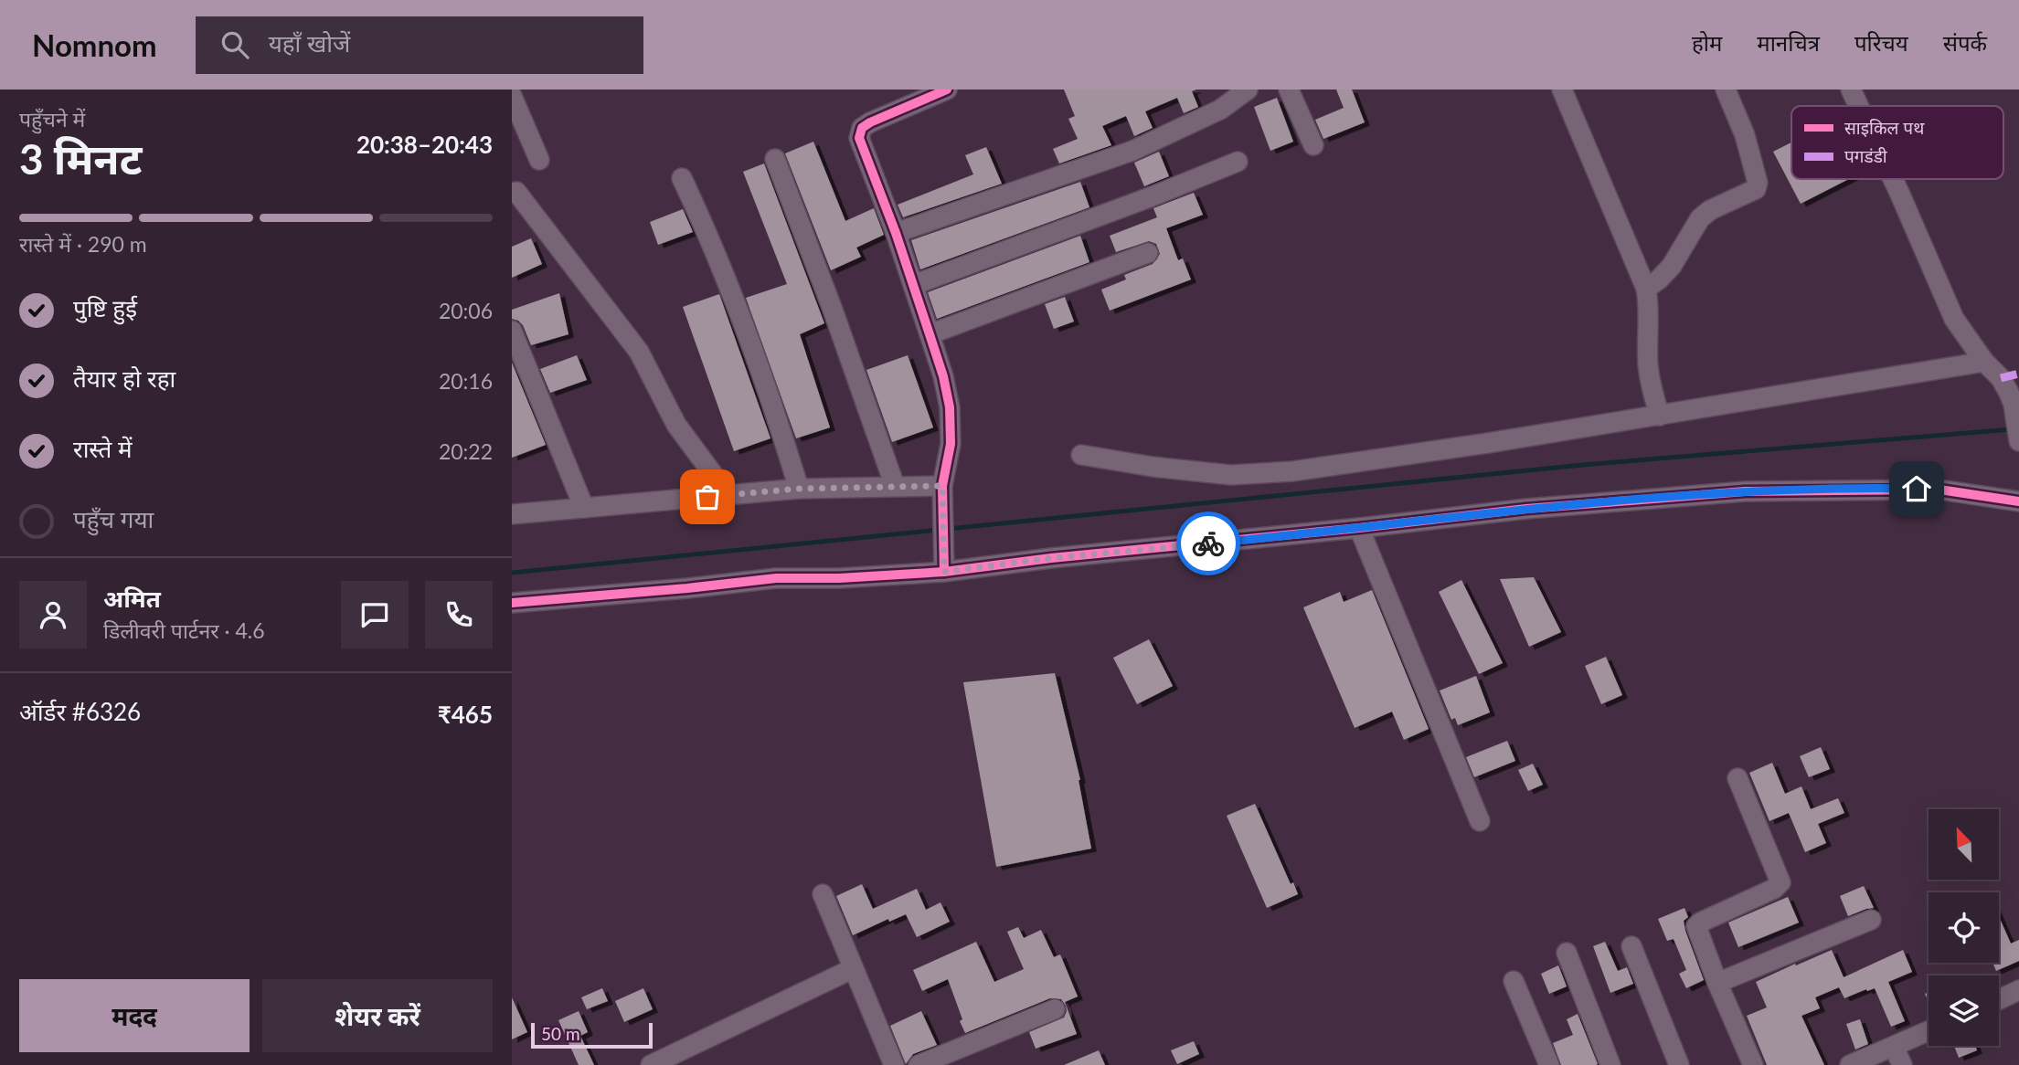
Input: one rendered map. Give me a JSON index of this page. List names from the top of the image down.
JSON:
{
  "legend": ["साइकिल पथ", "पगडंडी"],
  "scale_bar": "50 m",
  "north": "top left",
  "page": {
    "header": "Nomnom",
    "search": "यहाँ खोजें",
    "nav": [
      "होम",
      "मानचित्र",
      "परिचय",
      "संपर्क"
    ],
    "heading": ["3 मिनट", "पहुँचने में", "20:38–20:43"],
    "panel": [
      "अमित",
      "डिलीवरी पार्टनर · 4.6",
      "ऑर्डर #6326",
      "₹465"
    ],
    "bar": "रास्ते में · 290 m",
    "list": [
      ["पुष्टि हुई", "20:06"],
      ["तैयार हो रहा", "20:16"],
      ["रास्ते में", "20:22"],
      "पहुँच गया"
    ],
    "buttons": ["मदद", "शेयर करें"],
    "scale": "50 m"
  }
}
